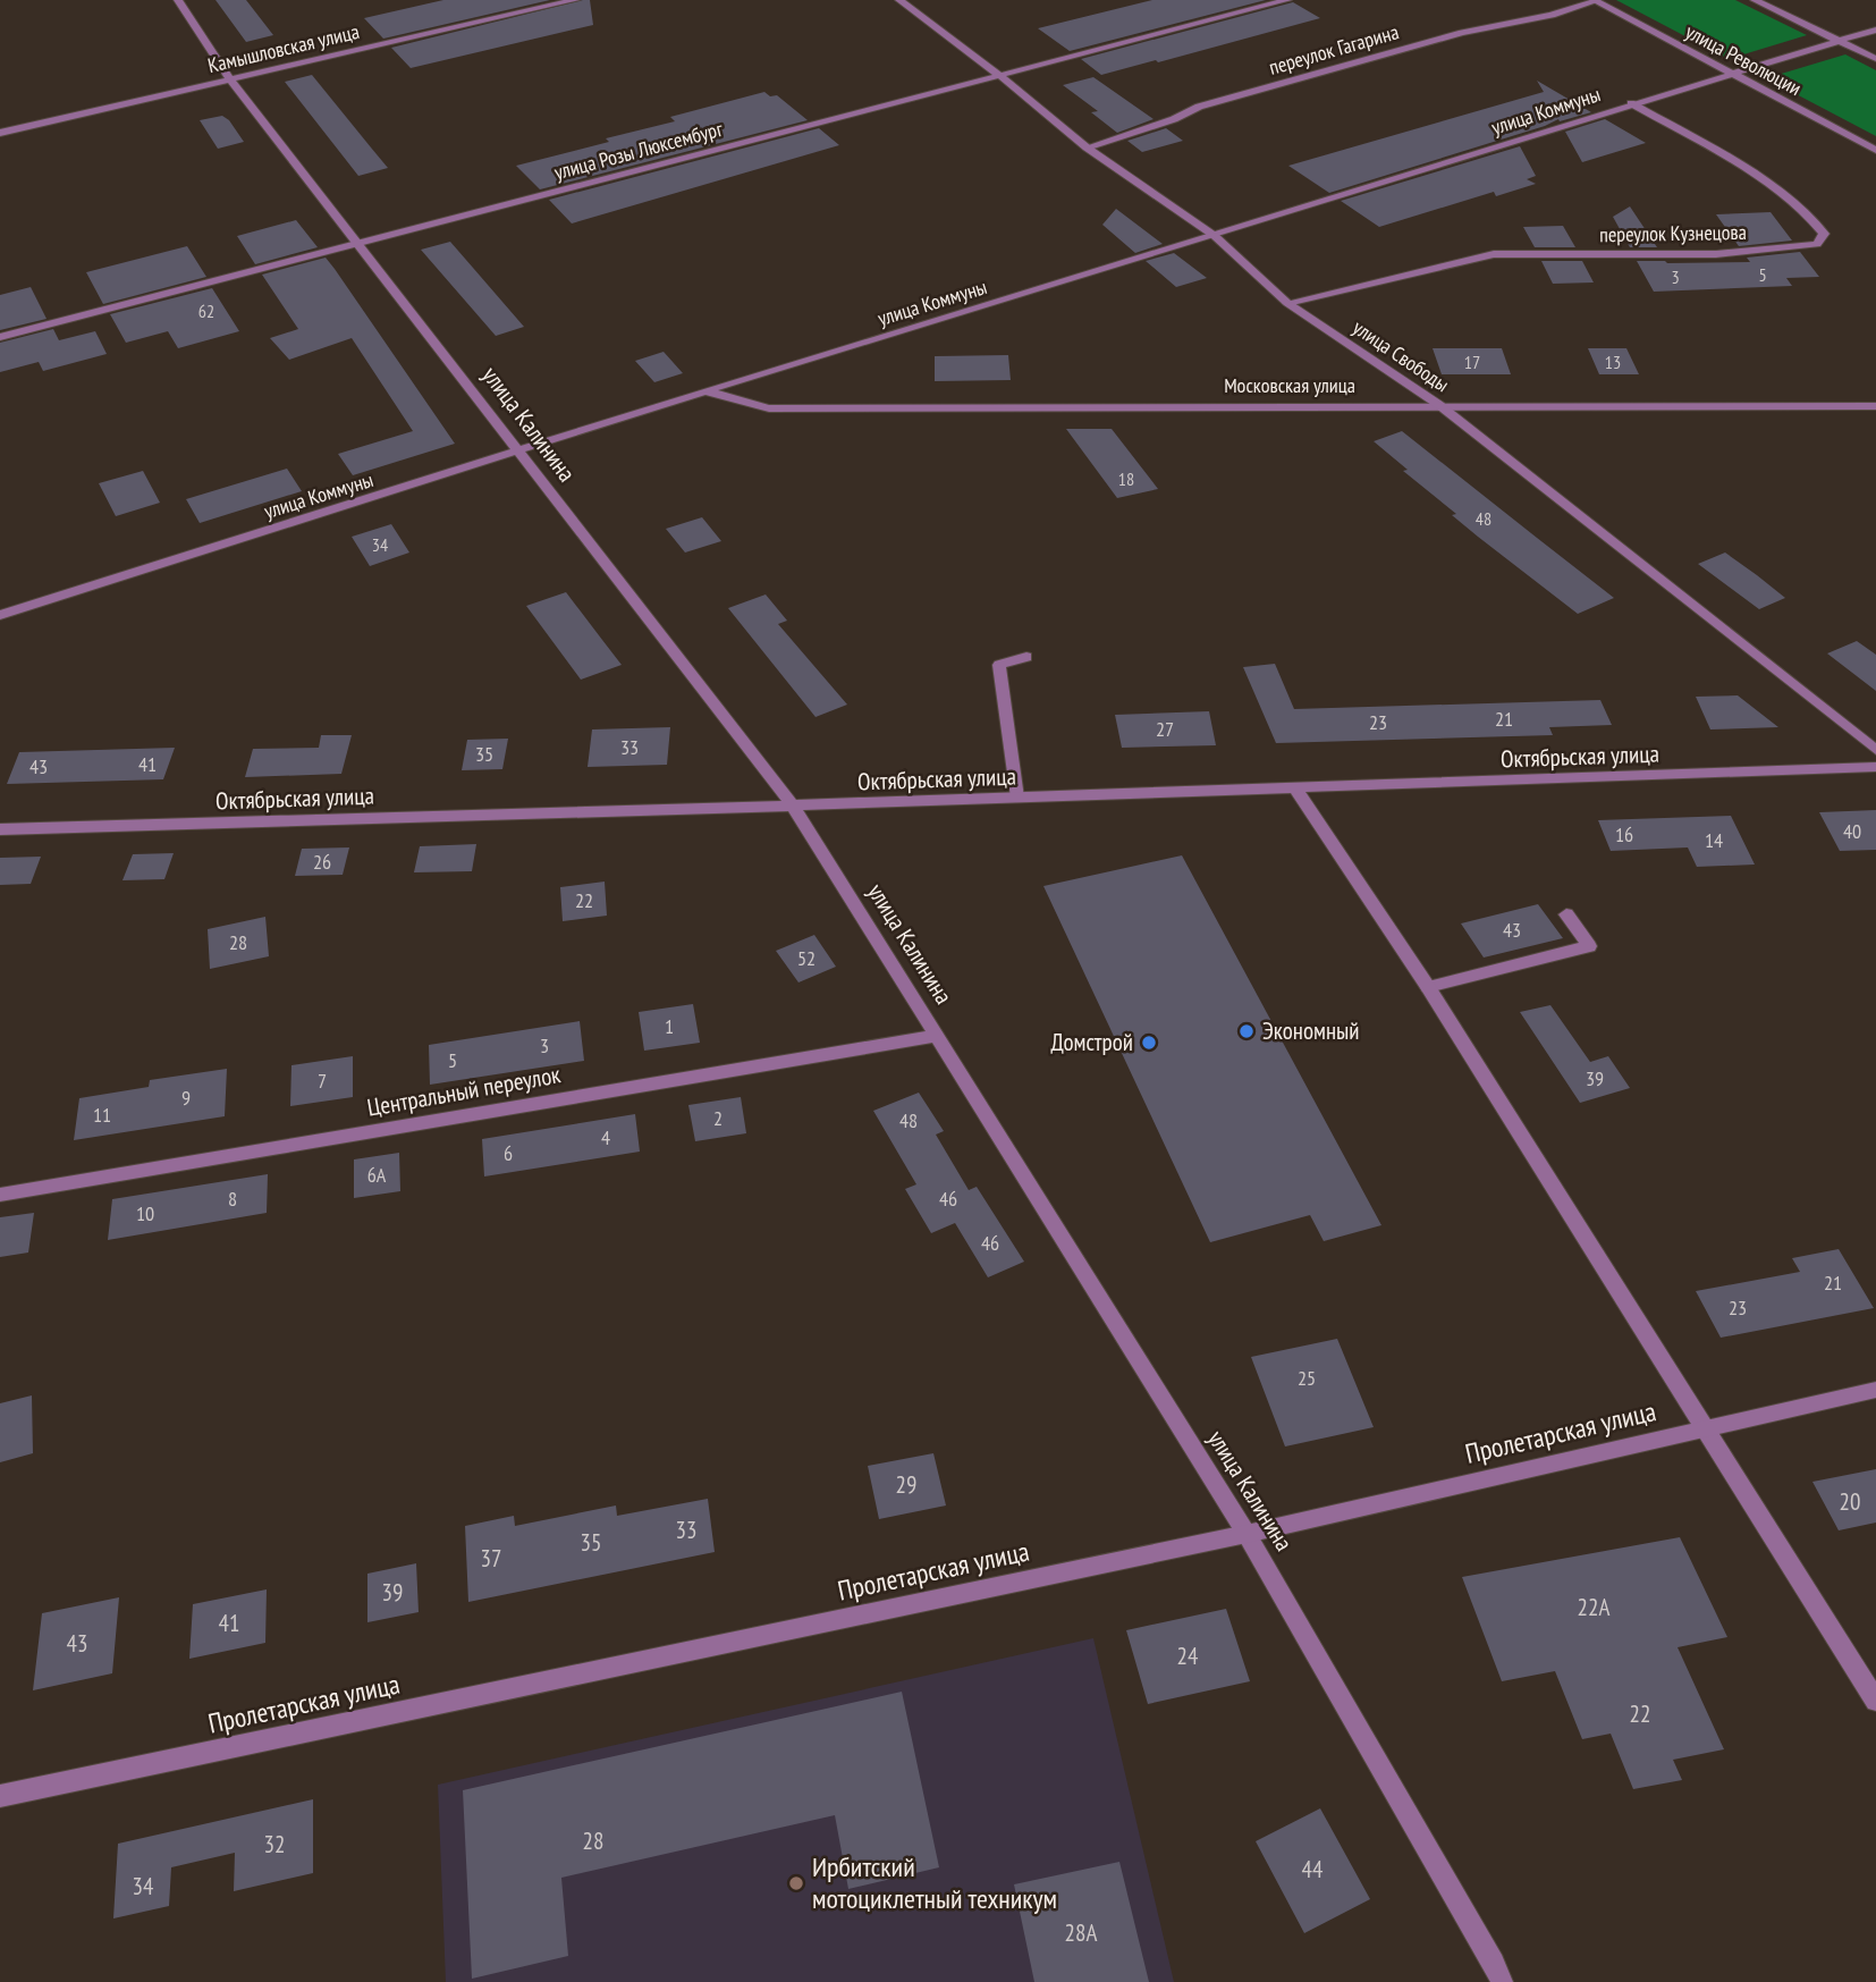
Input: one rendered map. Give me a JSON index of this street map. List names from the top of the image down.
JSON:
{
  "streets": {
    "street": [
      "Камышловская улица",
      "переулок Гагарина",
      "улица Революции",
      "улица Коммуны",
      "улица Розы Люксембург",
      "переулок Кузнецова",
      "улица Свободы",
      "Московская улица",
      "улица Калинина",
      "Октябрьская улица",
      "Центральный переулок",
      "Пролетарская улица"
    ]
  },
  "crossings": [
    ["Камышловская улица", "улица Калинина"],
    ["переулок Гагарина", "улица Революции"],
    ["переулок Гагарина", "улица Свободы"],
    ["улица Революции", "улица Коммуны"],
    ["улица Коммуны", "переулок Кузнецова"],
    ["улица Коммуны", "улица Свободы"],
    ["улица Коммуны", "Московская улица"],
    ["улица Коммуны", "улица Калинина"],
    ["улица Розы Люксембург", "улица Свободы"],
    ["улица Розы Люксембург", "улица Калинина"],
    ["переулок Кузнецова", "улица Свободы"],
    ["улица Свободы", "Московская улица"],
    ["улица Калинина", "Октябрьская улица"],
    ["улица Калинина", "Центральный переулок"],
    ["улица Калинина", "Пролетарская улица"]
  ],
  "places": ["Экономный", "Домстрой", "Ирбитский мотоциклетный техникум"],
  "house_numbers": [
    "5",
    "3",
    "62",
    "17",
    "13",
    "18",
    "48",
    "34",
    "21",
    "23",
    "27",
    "33",
    "35",
    "41",
    "43",
    "40",
    "16",
    "14",
    "26",
    "22",
    "43",
    "28",
    "52",
    "1",
    "3",
    "5",
    "39",
    "7",
    "9",
    "11",
    "2",
    "48",
    "4",
    "6",
    "6А",
    "8",
    "46",
    "10",
    "46",
    "21",
    "23",
    "25",
    "29",
    "20",
    "33",
    "35",
    "37",
    "39",
    "22А",
    "41",
    "43",
    "24",
    "22",
    "28",
    "32",
    "44",
    "34",
    "28А"
  ]
}
